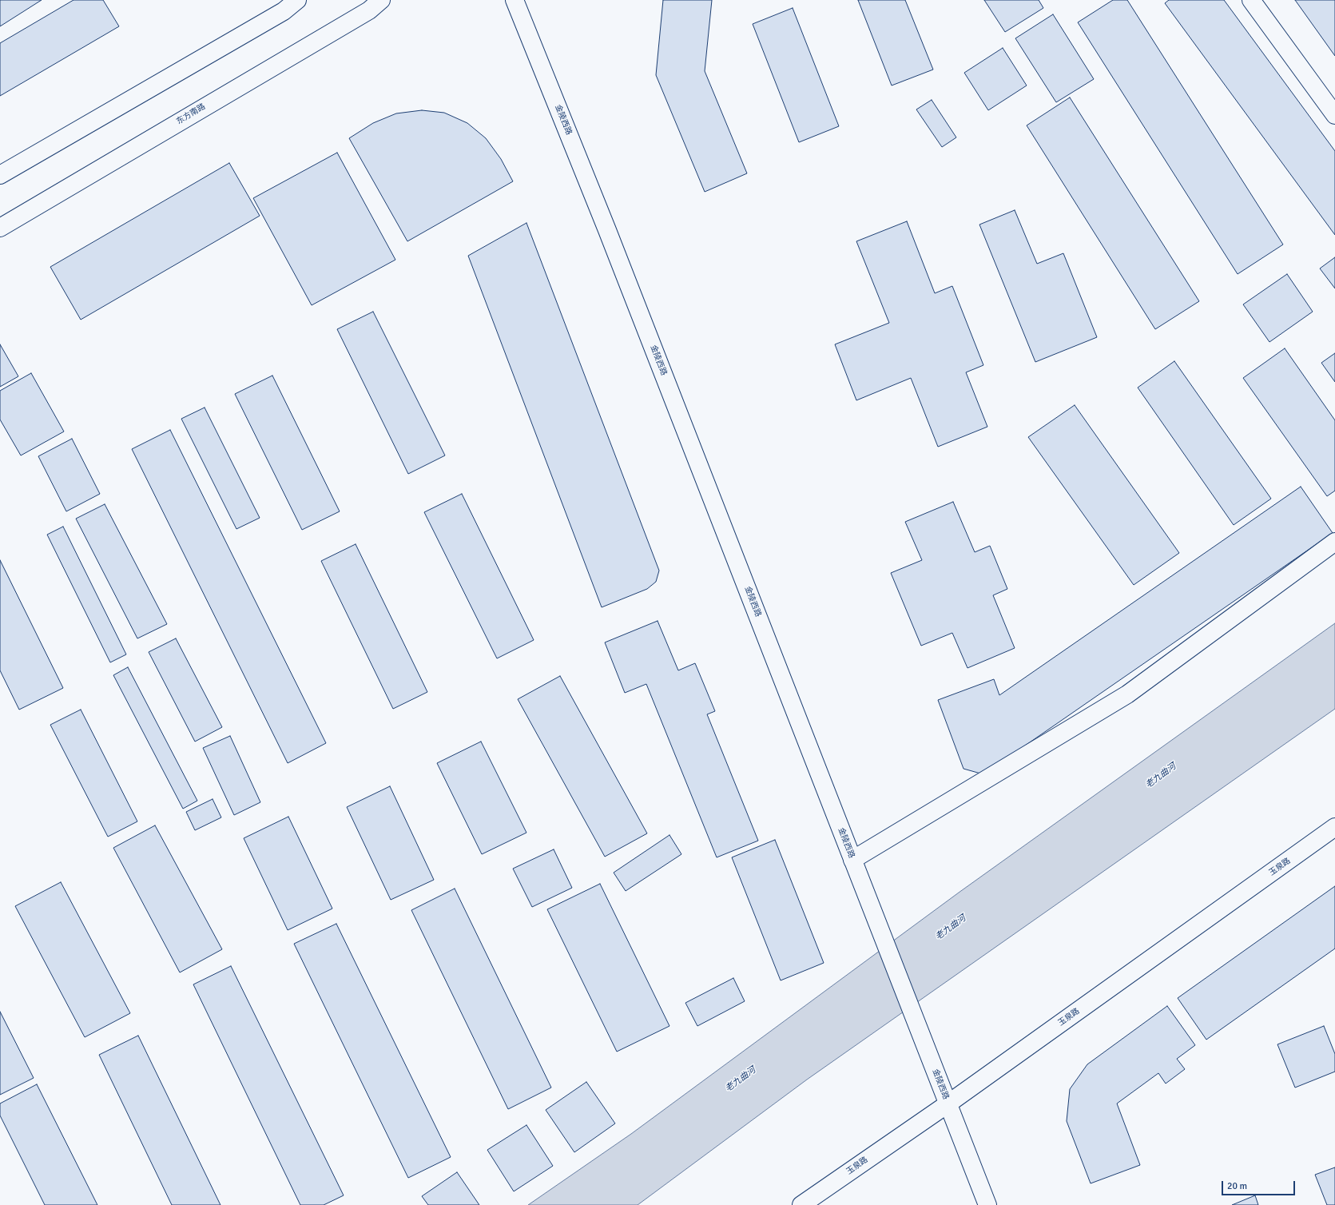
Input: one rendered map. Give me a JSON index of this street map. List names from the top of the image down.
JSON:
{
  "streets": {
    "main road": ["东方南路", "金陵西路", "玉泉路"]
  },
  "crossings": [
    ["金陵西路", "玉泉路"]
  ],
  "water": ["老九曲河"],
  "scale_bar": "20 m"
}
